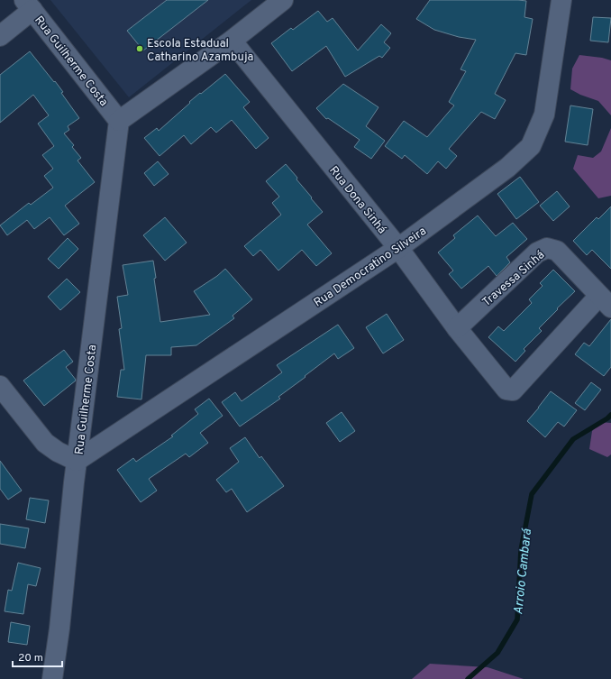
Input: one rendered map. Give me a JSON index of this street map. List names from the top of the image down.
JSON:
{
  "streets": {
    "street": [
      "Rua Guilherme Costa",
      "Rua Dona Sinhá",
      "Rua Democratino Silveira",
      "Travessa Sinhá"
    ]
  },
  "crossings": [
    ["Rua Guilherme Costa", "Rua Democratino Silveira"],
    ["Rua Dona Sinhá", "Rua Democratino Silveira"],
    ["Rua Dona Sinhá", "Travessa Sinhá"]
  ],
  "water": ["Arroio Cambará"],
  "places": ["Escola Estadual Catharino Azambuja"],
  "scale_bar": "20 m"
}
